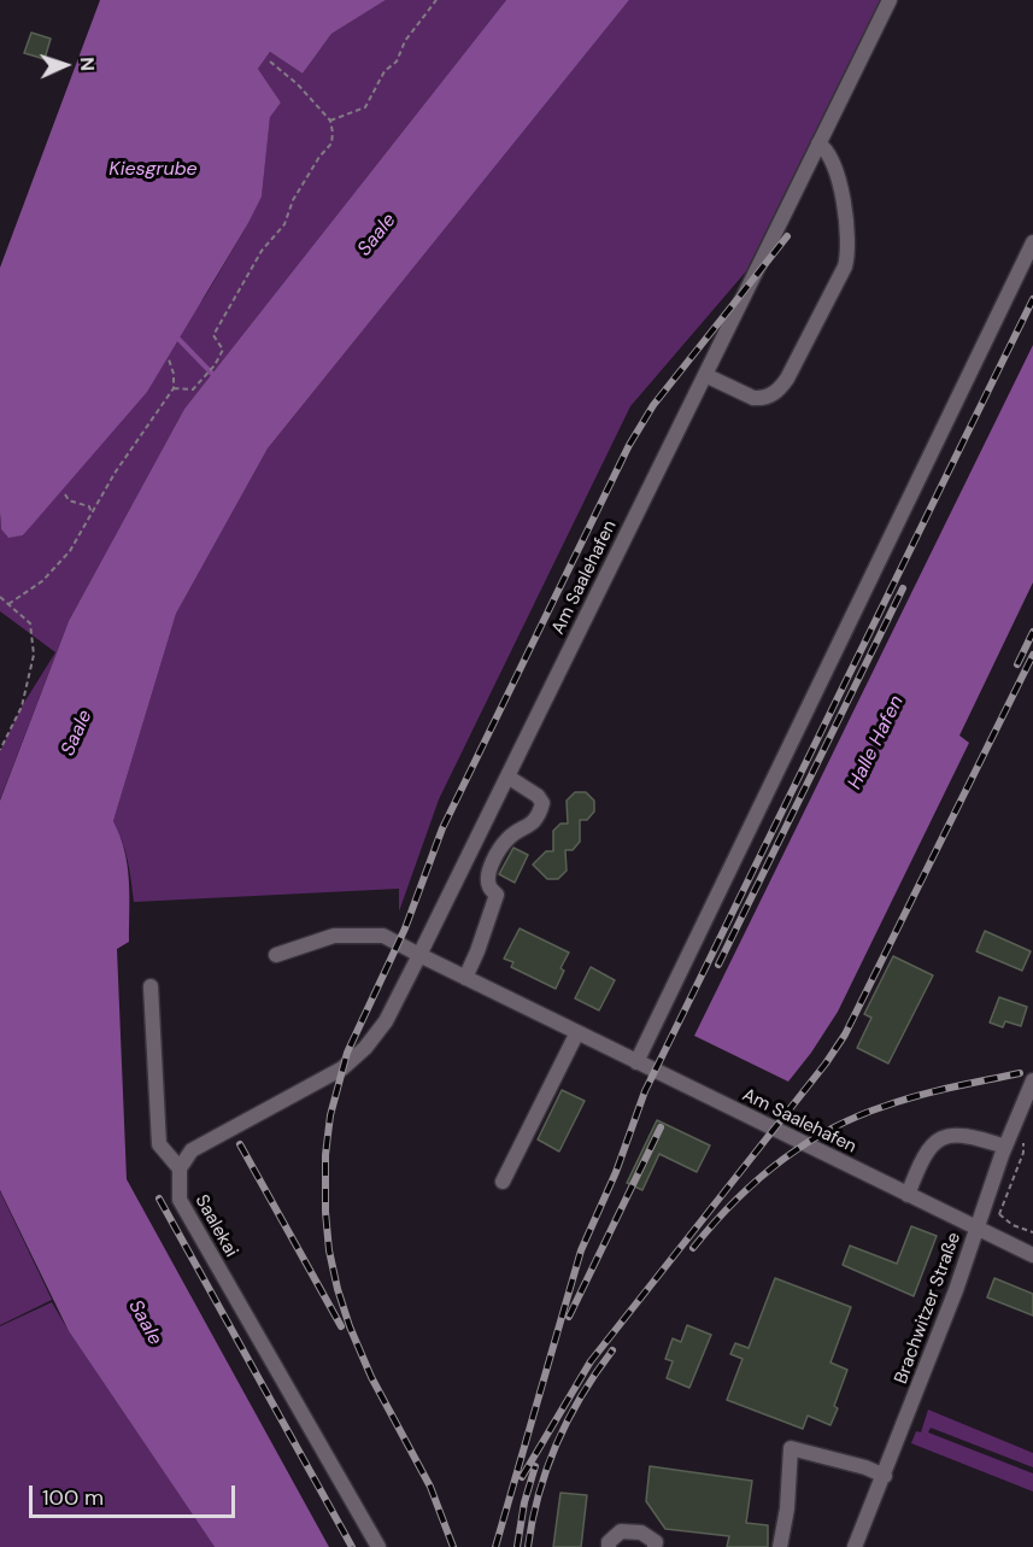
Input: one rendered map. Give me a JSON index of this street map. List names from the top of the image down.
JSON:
{
  "streets": {
    "street": ["Am Saalehafen", "Saalekai", "Brachwitzer Straße"]
  },
  "crossings": [
    ["Am Saalehafen", "Brachwitzer Straße"]
  ],
  "water": ["Kiesgrube", "Saale", "Halle Hafen"],
  "scale_bar": "100 m",
  "north": "right"
}
